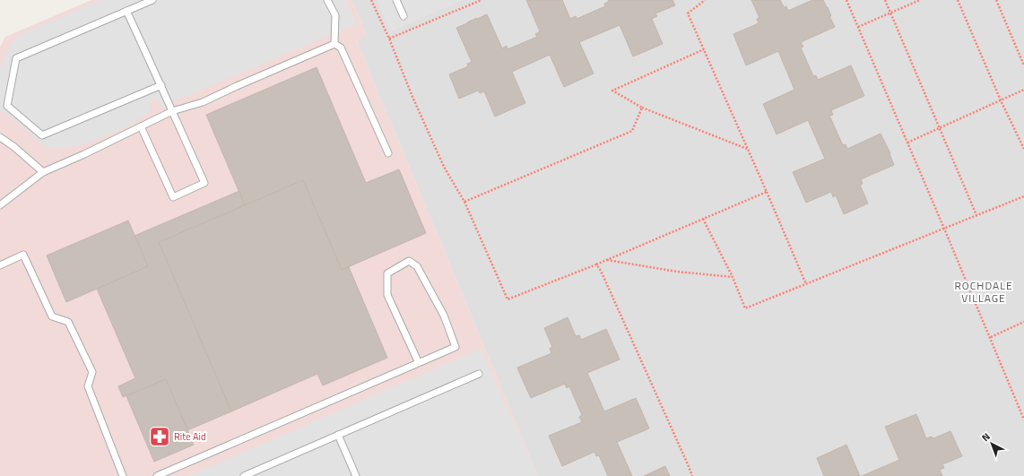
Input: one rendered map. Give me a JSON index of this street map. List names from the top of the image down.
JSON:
{
  "districts": ["ROCHDALE VILLAGE"],
  "places": {
    "pharmacy": ["Rite Aid"]
  },
  "north": "top left"
}
